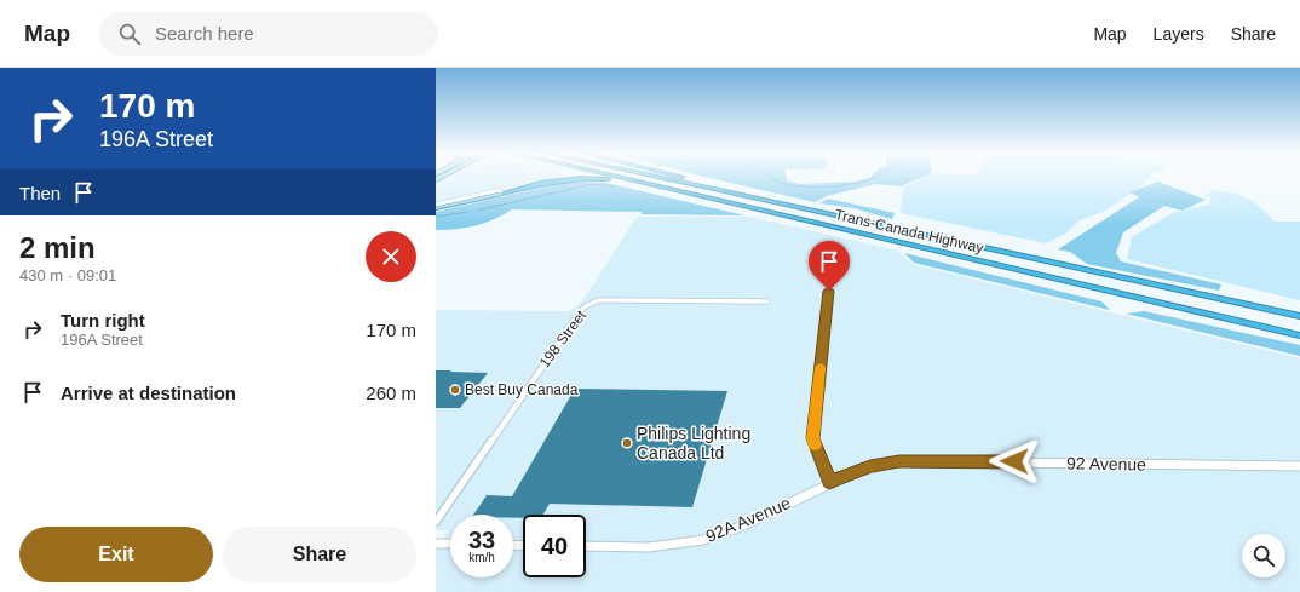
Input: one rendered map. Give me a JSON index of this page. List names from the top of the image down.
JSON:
{
  "streets": {
    "highway": ["Trans-Canada Highway"],
    "street": ["198 Street", "92 Avenue", "92A Avenue"]
  },
  "crossings": [
    ["92 Avenue", "92A Avenue"]
  ],
  "places": ["Best Buy Canada", "Philips Lighting Canada Ltd"],
  "page": {
    "header": "Map",
    "search": "Search here",
    "nav": ["Map", "Layers", "Share"],
    "turn": ["170 m", "196A Street"],
    "then": "Then",
    "heading": ["2 min", "430 m · 09:01"],
    "list": [
      {
        "name": "Turn right",
        "note": "196A Street",
        "value": "170 m"
      },
      {
        "name": "Arrive at destination",
        "value": "260 m"
      }
    ],
    "speed": "33 km/h",
    "limit": "40",
    "buttons": ["Exit", "Share"]
  }
}
